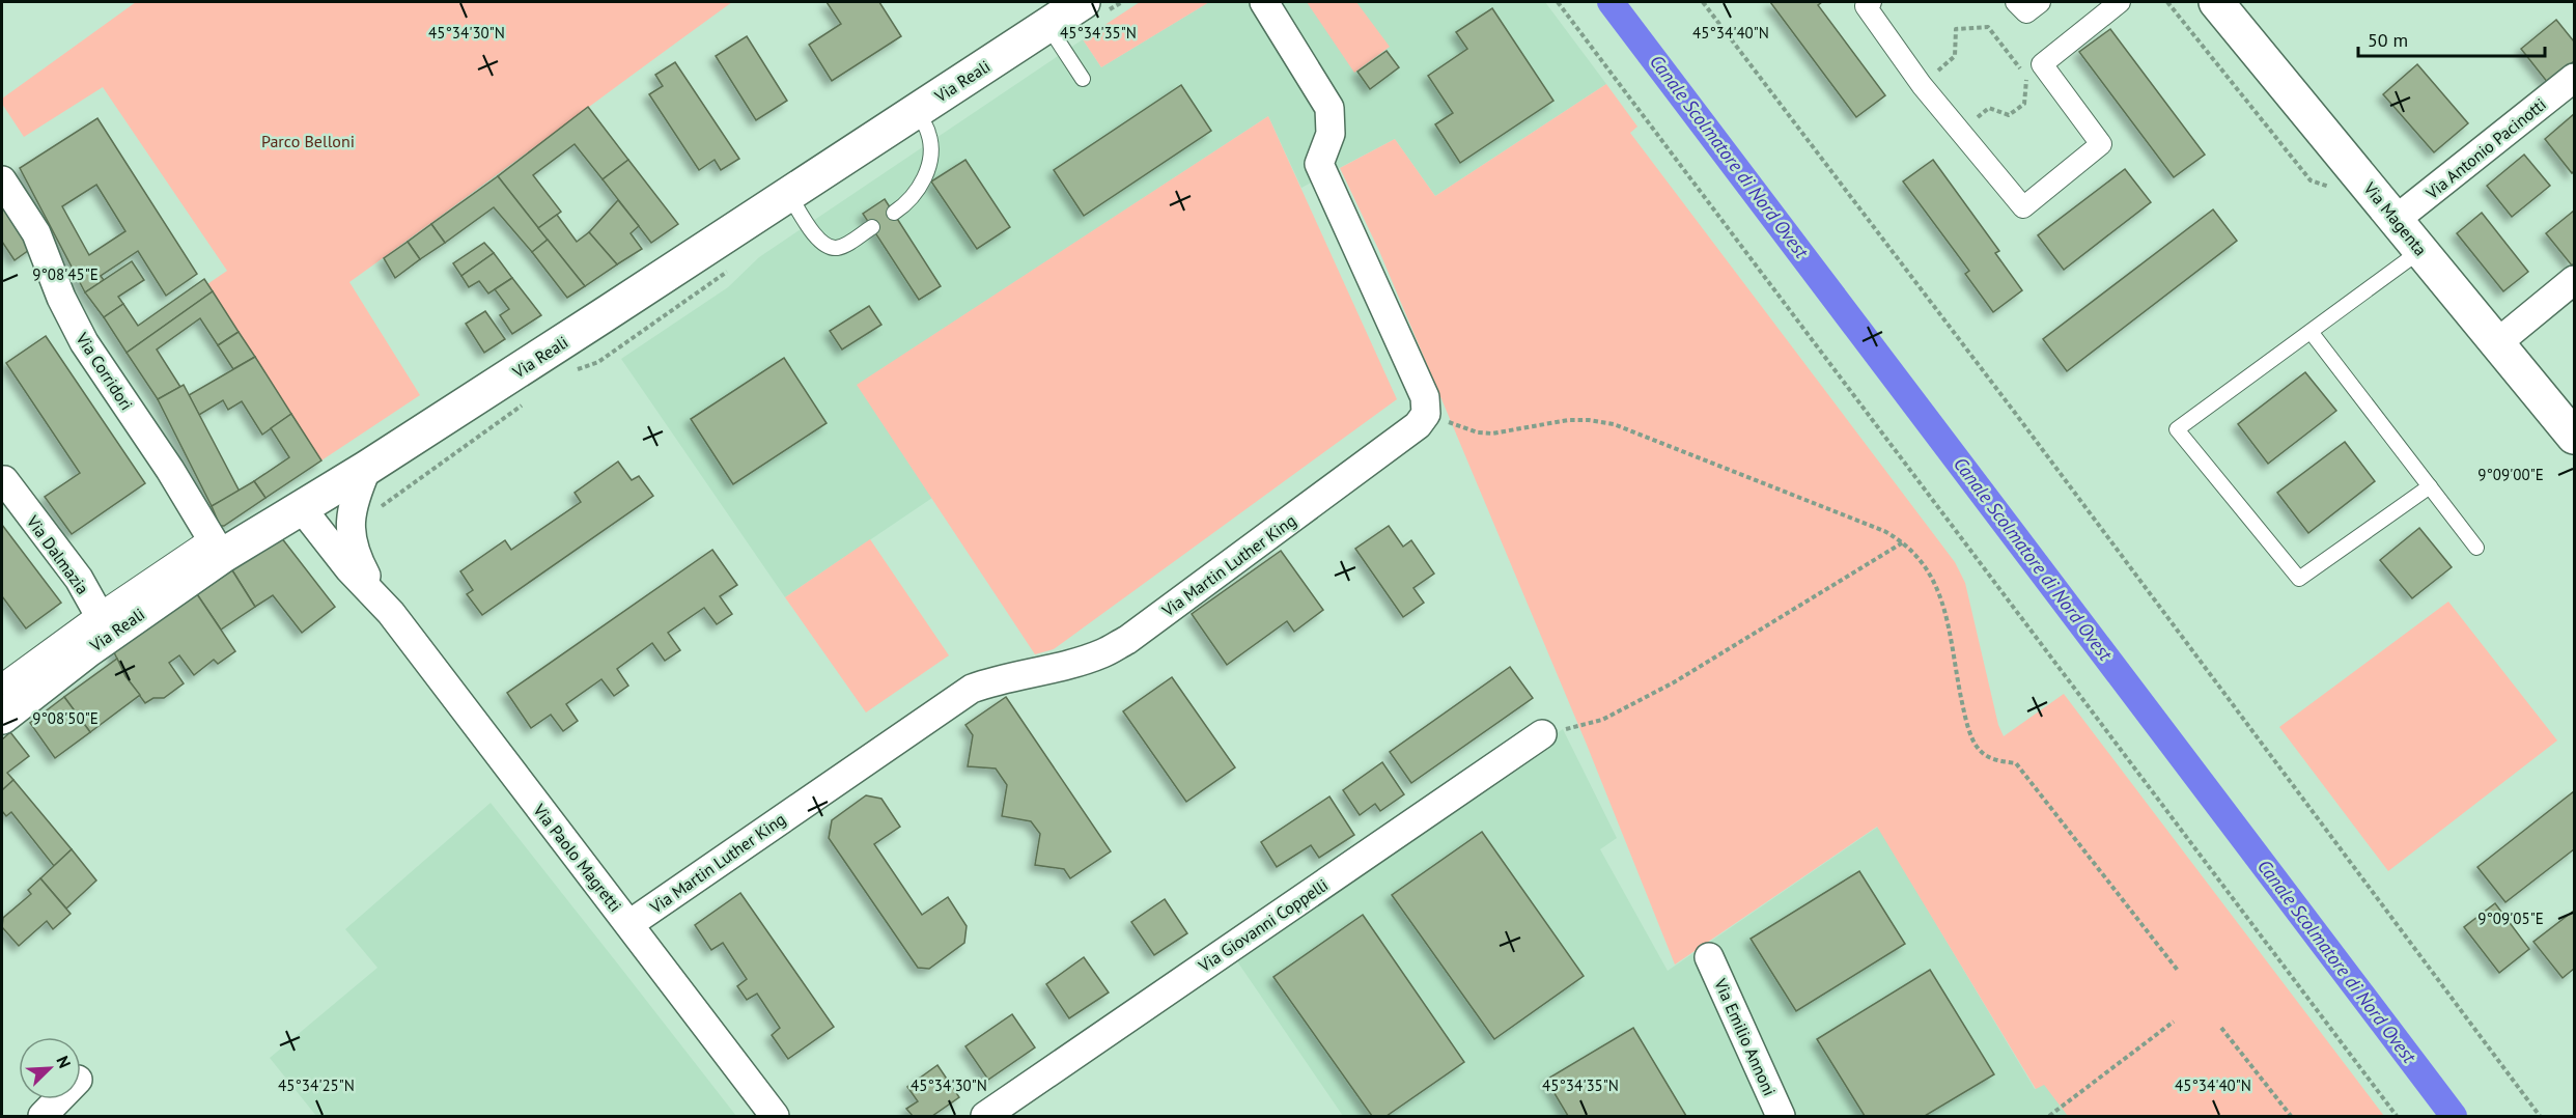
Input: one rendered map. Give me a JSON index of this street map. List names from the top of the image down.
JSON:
{
  "streets": {
    "main road": ["Via Reali", "Via Magenta"],
    "street": [
      "Via Antonio Pacinotti",
      "Via Corridori",
      "Via Dalmazia",
      "Via Martin Luther King",
      "Via Paolo Magretti",
      "Via Giovanni Coppelli",
      "Via Emilio Annoni"
    ]
  },
  "crossings": [
    ["Via Reali", "Via Corridori"],
    ["Via Reali", "Via Dalmazia"],
    ["Via Reali", "Via Paolo Magretti"],
    ["Via Antonio Pacinotti", "Via Magenta"],
    ["Via Martin Luther King", "Via Paolo Magretti"]
  ],
  "water": ["Canale Scolmatore di Nord Ovest"],
  "parks": ["Parco Belloni"],
  "scale_bar": "50 m",
  "north": "top right",
  "coordinates": [
    "45°34'30\"N",
    "45°34'35\"N",
    "45°34'40\"N",
    "9°08'45\"E",
    "9°09'00\"E",
    "9°08'50\"E",
    "9°09'05\"E",
    "45°34'25\"N"
  ]
}
